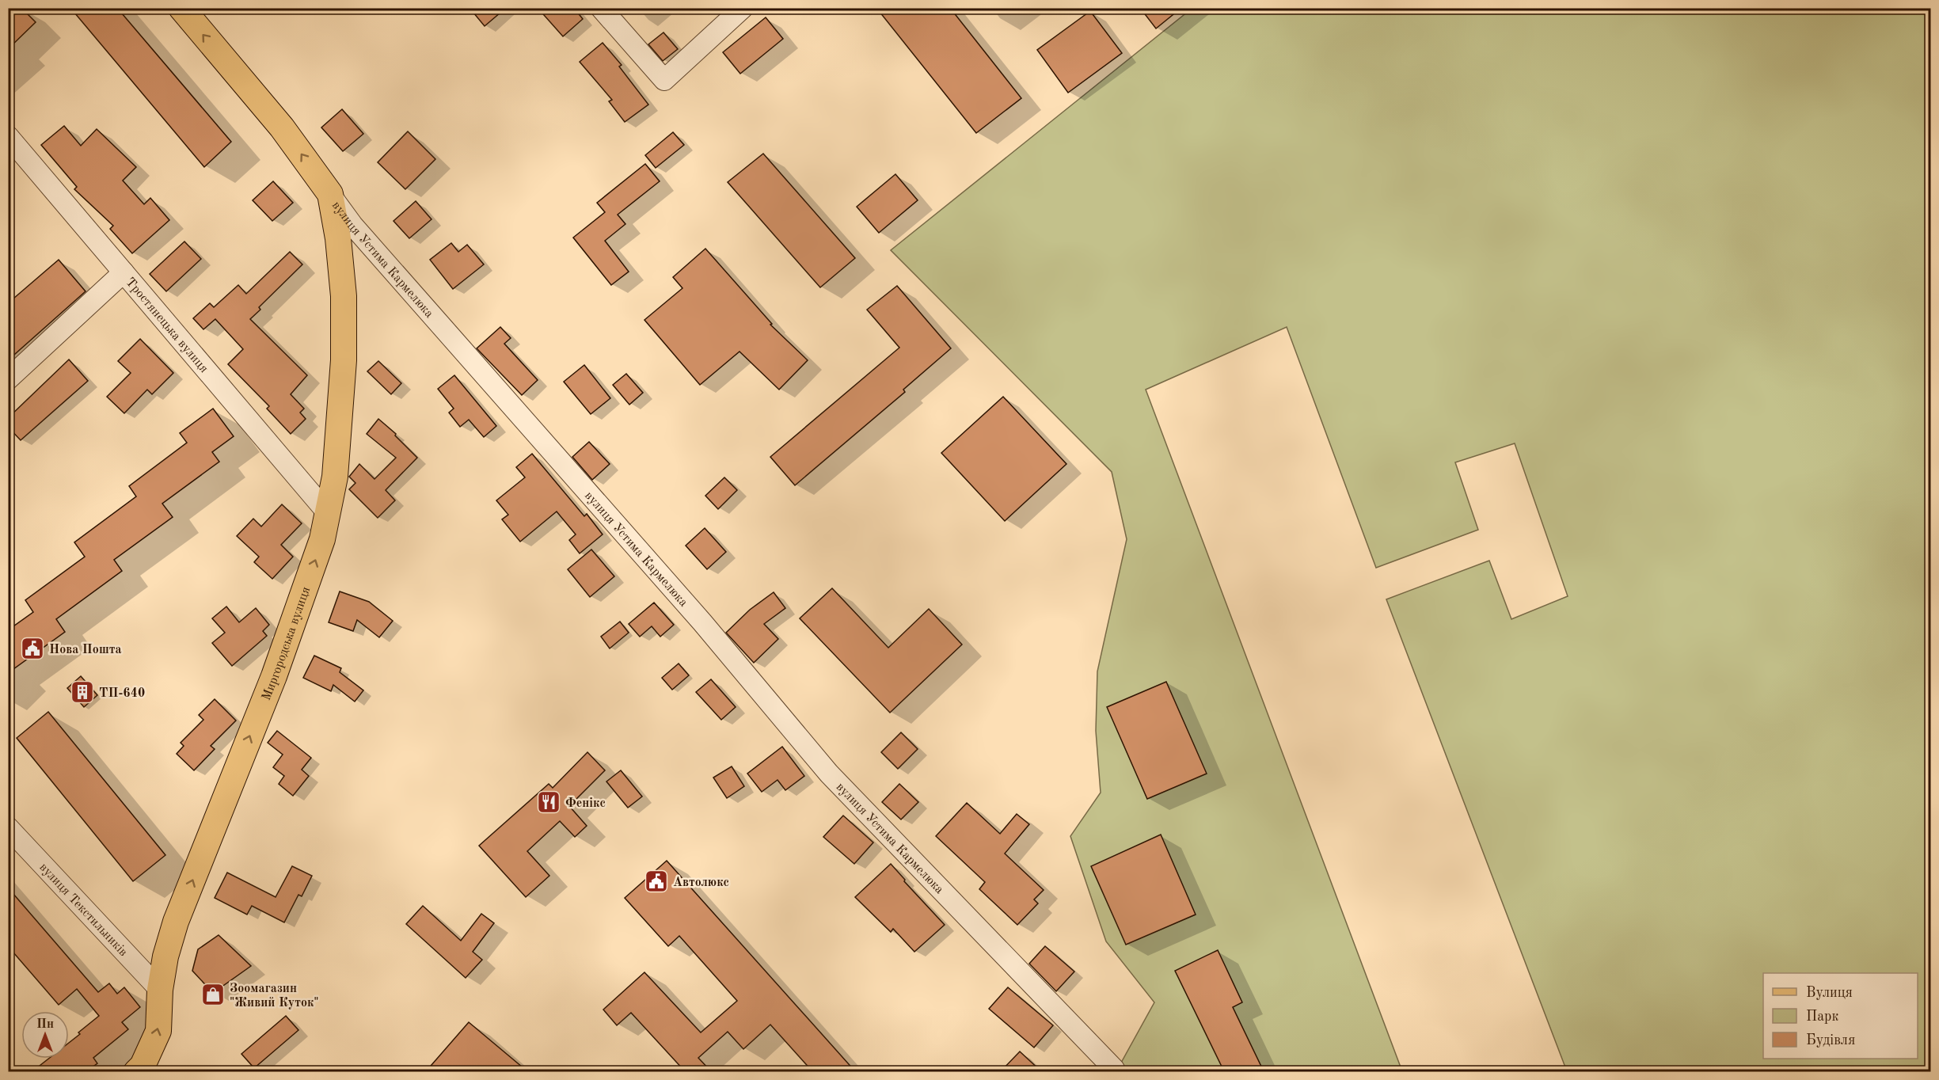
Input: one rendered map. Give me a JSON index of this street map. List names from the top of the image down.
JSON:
{
  "streets": {
    "main road": ["вулиця Устима Кармелюка", "Миргородська вулиця"],
    "street": ["Тростянецька вулиця", "вулиця Текстильників"]
  },
  "crossings": [
    ["вулиця Устима Кармелюка", "Миргородська вулиця"],
    ["Тростянецька вулиця", "Миргородська вулиця"],
    ["Миргородська вулиця", "вулиця Текстильників"]
  ],
  "one_way": ["Миргородська вулиця"],
  "places": {
    "public building": ["Нова Пошта", "Автолюкс"],
    "building": ["ТП-640"],
    "restaurant": ["Фенікс"],
    "shop": ["Зоомагазин \"Живий Куток\""]
  },
  "legend": ["Вулиця", "Парк", "Будівля"],
  "north": "top"
}
